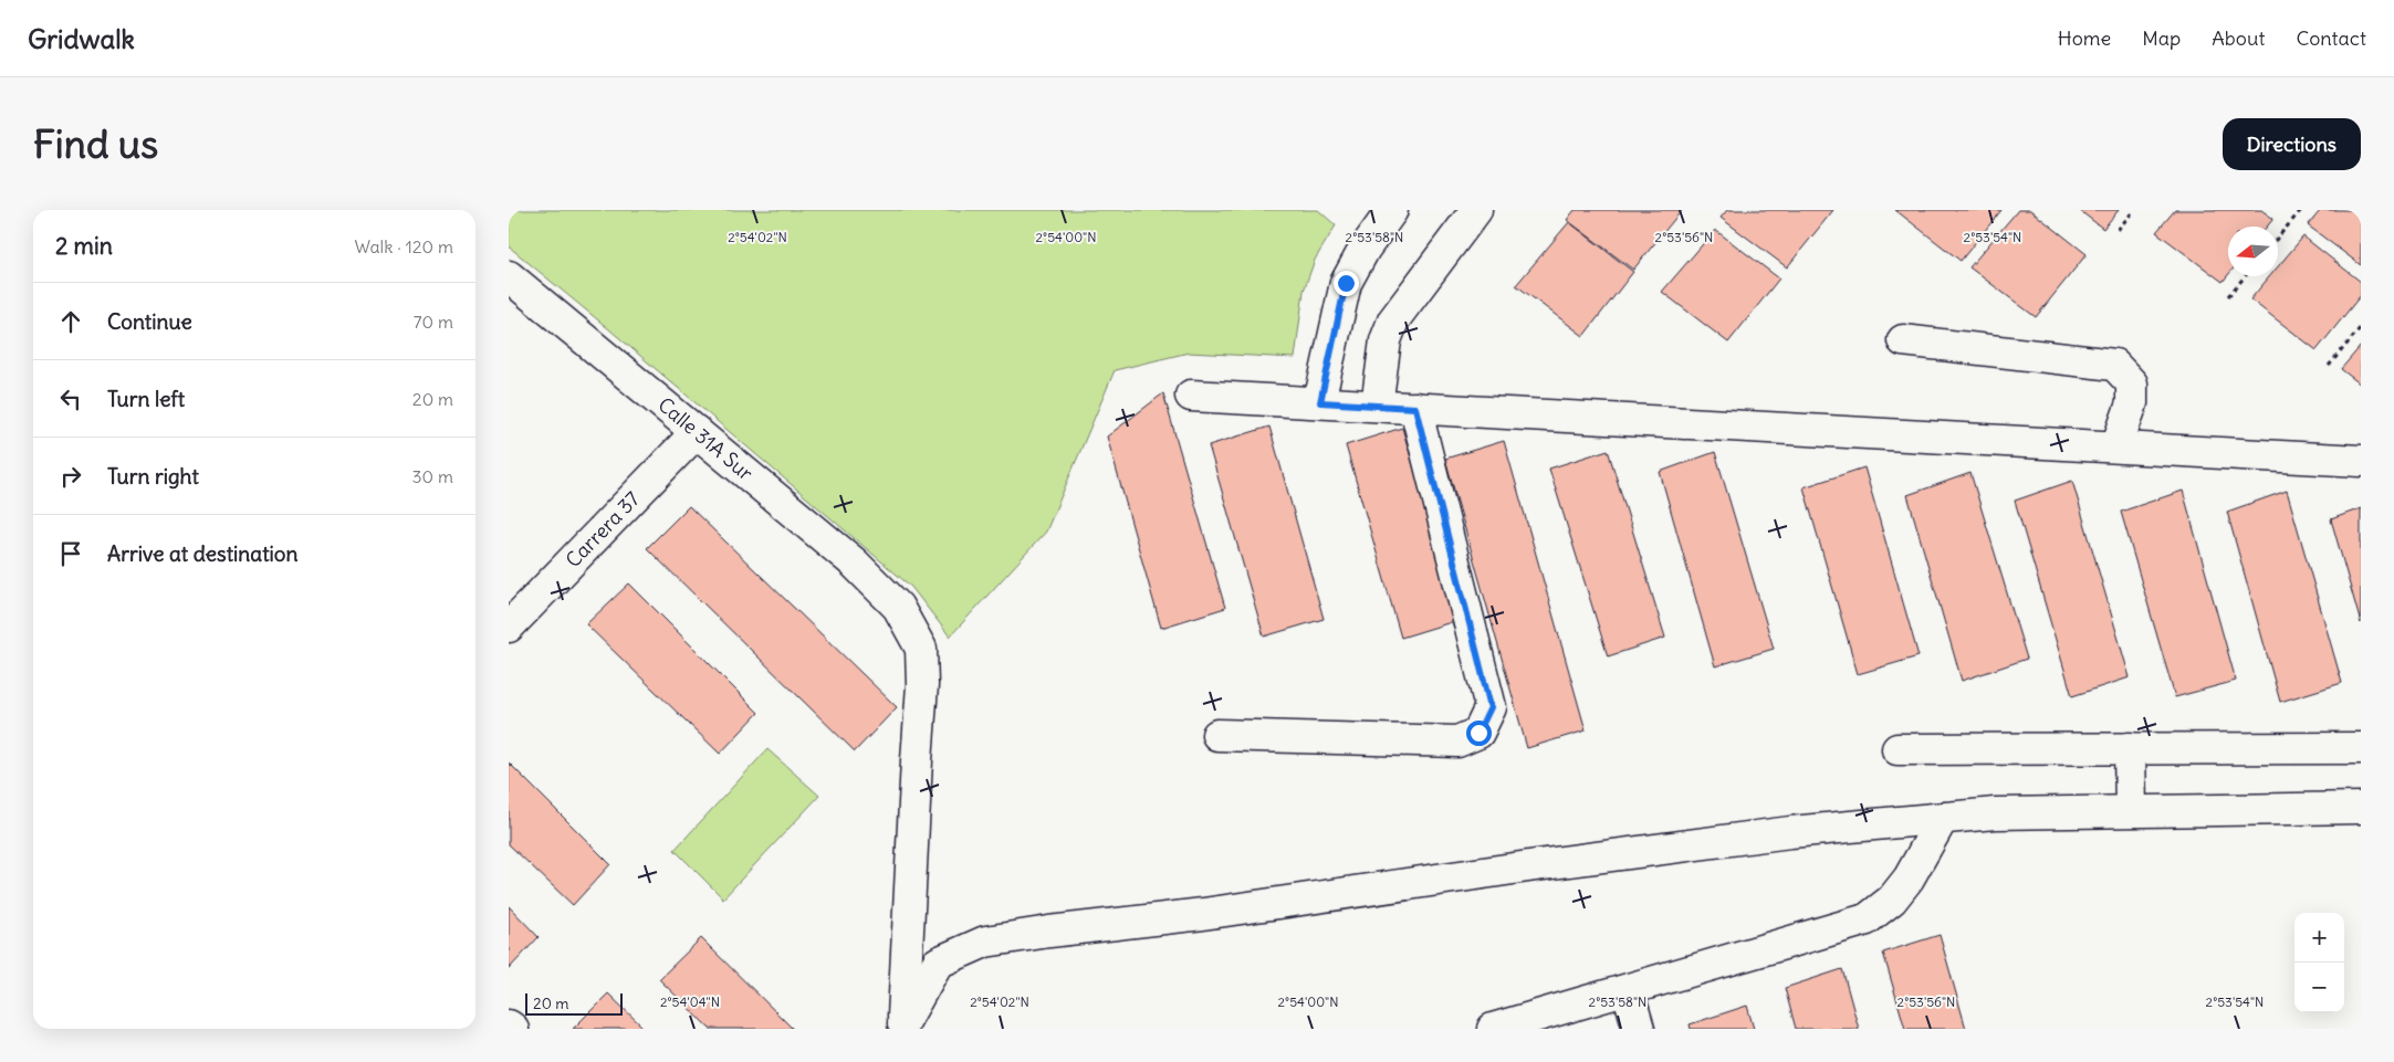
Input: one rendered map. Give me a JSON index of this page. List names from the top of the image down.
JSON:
{
  "streets": {
    "street": ["Calle 31A Sur", "Carrera 37"]
  },
  "crossings": [
    ["Calle 31A Sur", "Carrera 37"]
  ],
  "scale_bar": "20 m",
  "north": "left",
  "page": {
    "header": "Gridwalk",
    "nav": [
      "Home",
      "Map",
      "About",
      "Contact"
    ],
    "buttons": "Directions",
    "title": "Find us",
    "heading": ["2 min", "Walk · 120 m"],
    "list": [
      ["Continue", "70 m"],
      ["Turn left", "20 m"],
      ["Turn right", "30 m"],
      "Arrive at destination"
    ],
    "map_buttons": ["+", "−"],
    "scale": "20 m"
  },
  "coordinates": [
    "2°54'02\"N",
    "2°54'00\"N",
    "2°53'58\"N",
    "2°53'56\"N",
    "2°53'54\"N",
    "2°54'04\"N"
  ]
}
